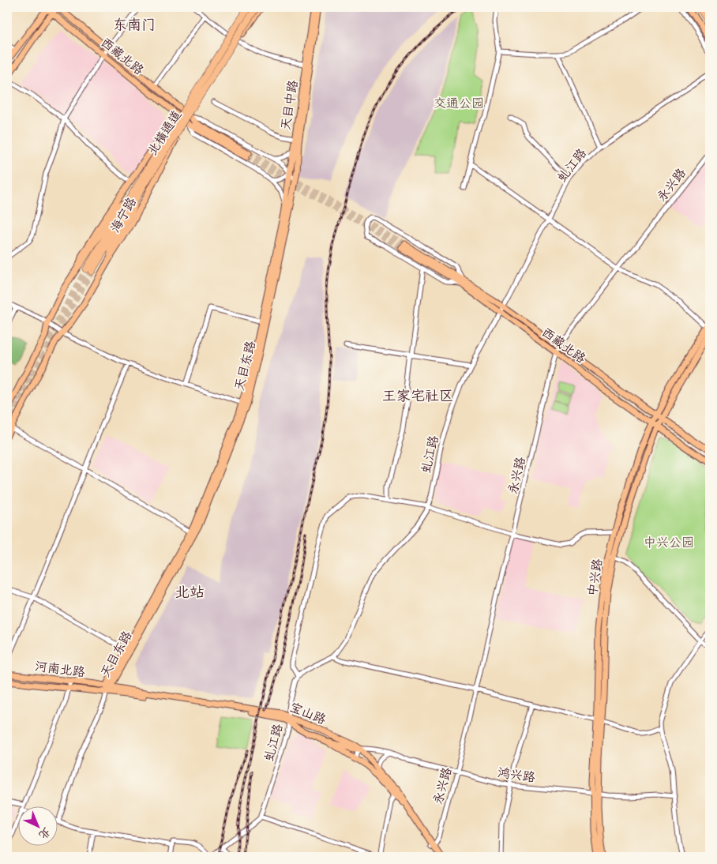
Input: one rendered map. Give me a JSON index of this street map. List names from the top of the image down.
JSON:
{
  "streets": {
    "highway": ["北横通道"],
    "main road": [
      "西藏北路",
      "天目中路",
      "海宁路",
      "天目东路",
      "中兴路",
      "河南北路",
      "宝山路"
    ],
    "street": ["虬江路", "永兴路", "鸿兴路"]
  },
  "crossings": [
    ["西藏北路", "天目中路"],
    ["西藏北路", "虬江路"],
    ["西藏北路", "永兴路"],
    ["西藏北路", "海宁路"],
    ["西藏北路", "天目东路"],
    ["西藏北路", "中兴路"],
    ["天目中路", "天目东路"],
    ["北横通道", "海宁路"],
    ["虬江路", "宝山路"],
    ["永兴路", "宝山路"],
    ["永兴路", "鸿兴路"],
    ["天目东路", "河南北路"],
    ["天目东路", "宝山路"],
    ["中兴路", "鸿兴路"],
    ["河南北路", "宝山路"],
    ["宝山路", "鸿兴路"]
  ],
  "districts": ["东南门", "王家宅社区", "北站"],
  "parks": ["交通公园", "中兴公园"],
  "north": "bottom right"
}
